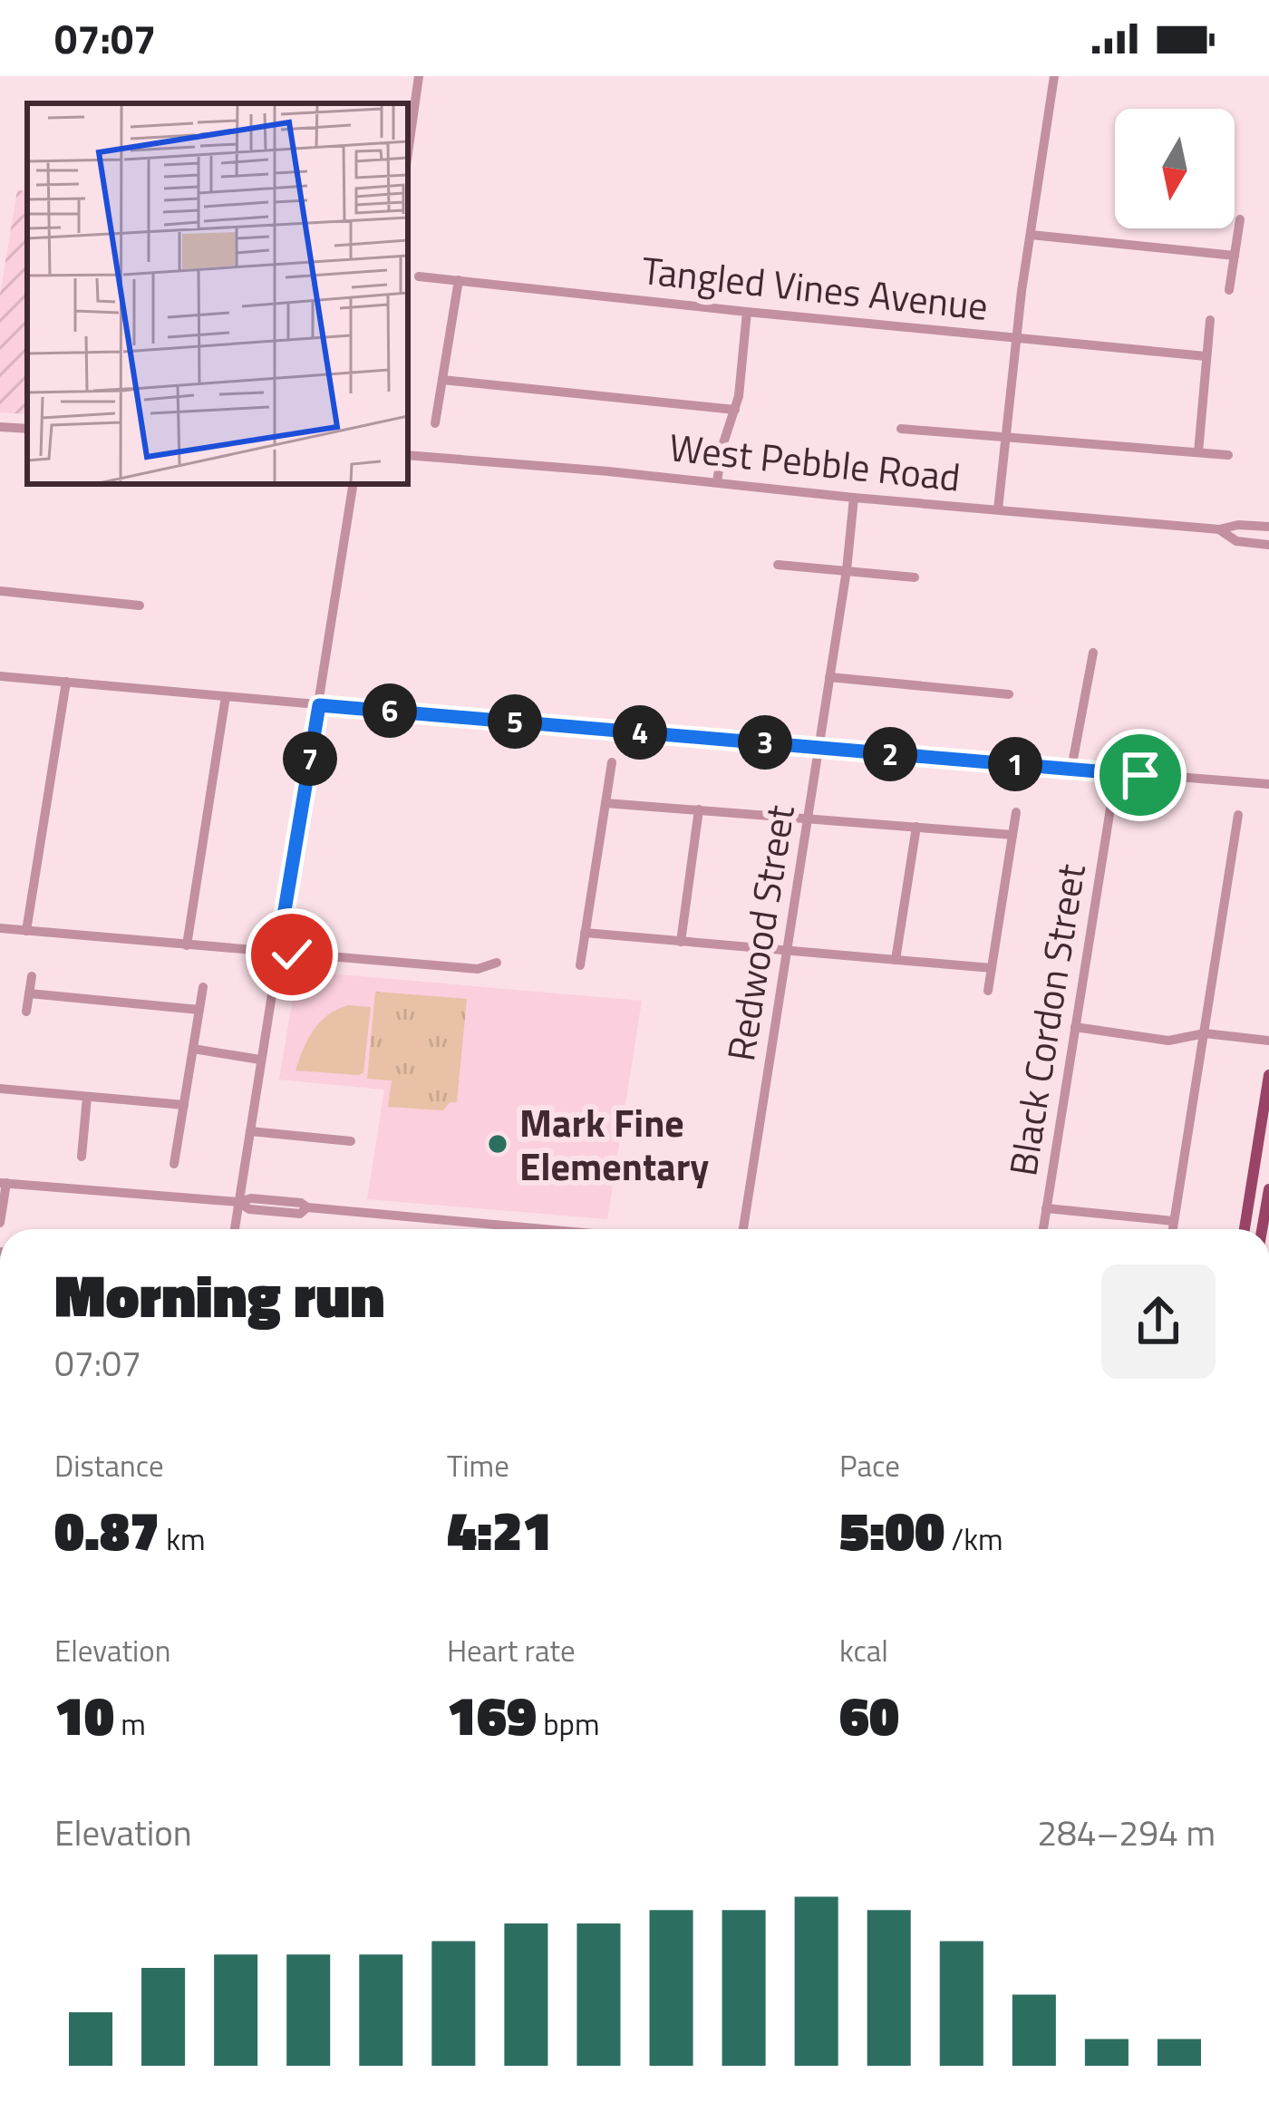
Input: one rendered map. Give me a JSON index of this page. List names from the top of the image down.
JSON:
{
  "streets": {
    "street": [
      "Tangled Vines Avenue",
      "West Pebble Road",
      "Redwood Street",
      "Black Cordon Street"
    ]
  },
  "crossings": [
    ["West Pebble Road", "Redwood Street"]
  ],
  "places": ["Mark Fine Elementary"],
  "north": "bottom",
  "page": {
    "status": "07:07",
    "pins": [
      "6",
      "5",
      "4",
      "3",
      "2",
      "7",
      "1"
    ],
    "heading": ["Morning run", "07:07"],
    "stats": [
      ["Distance", "0.87 km"],
      ["Time", "4:21"],
      ["Pace", "5:00 /km"],
      ["Elevation", "10 m"],
      ["Heart rate", "169 bpm"],
      ["kcal", "60"]
    ],
    "chart": ["Elevation", "284–294 m"]
  }
}
